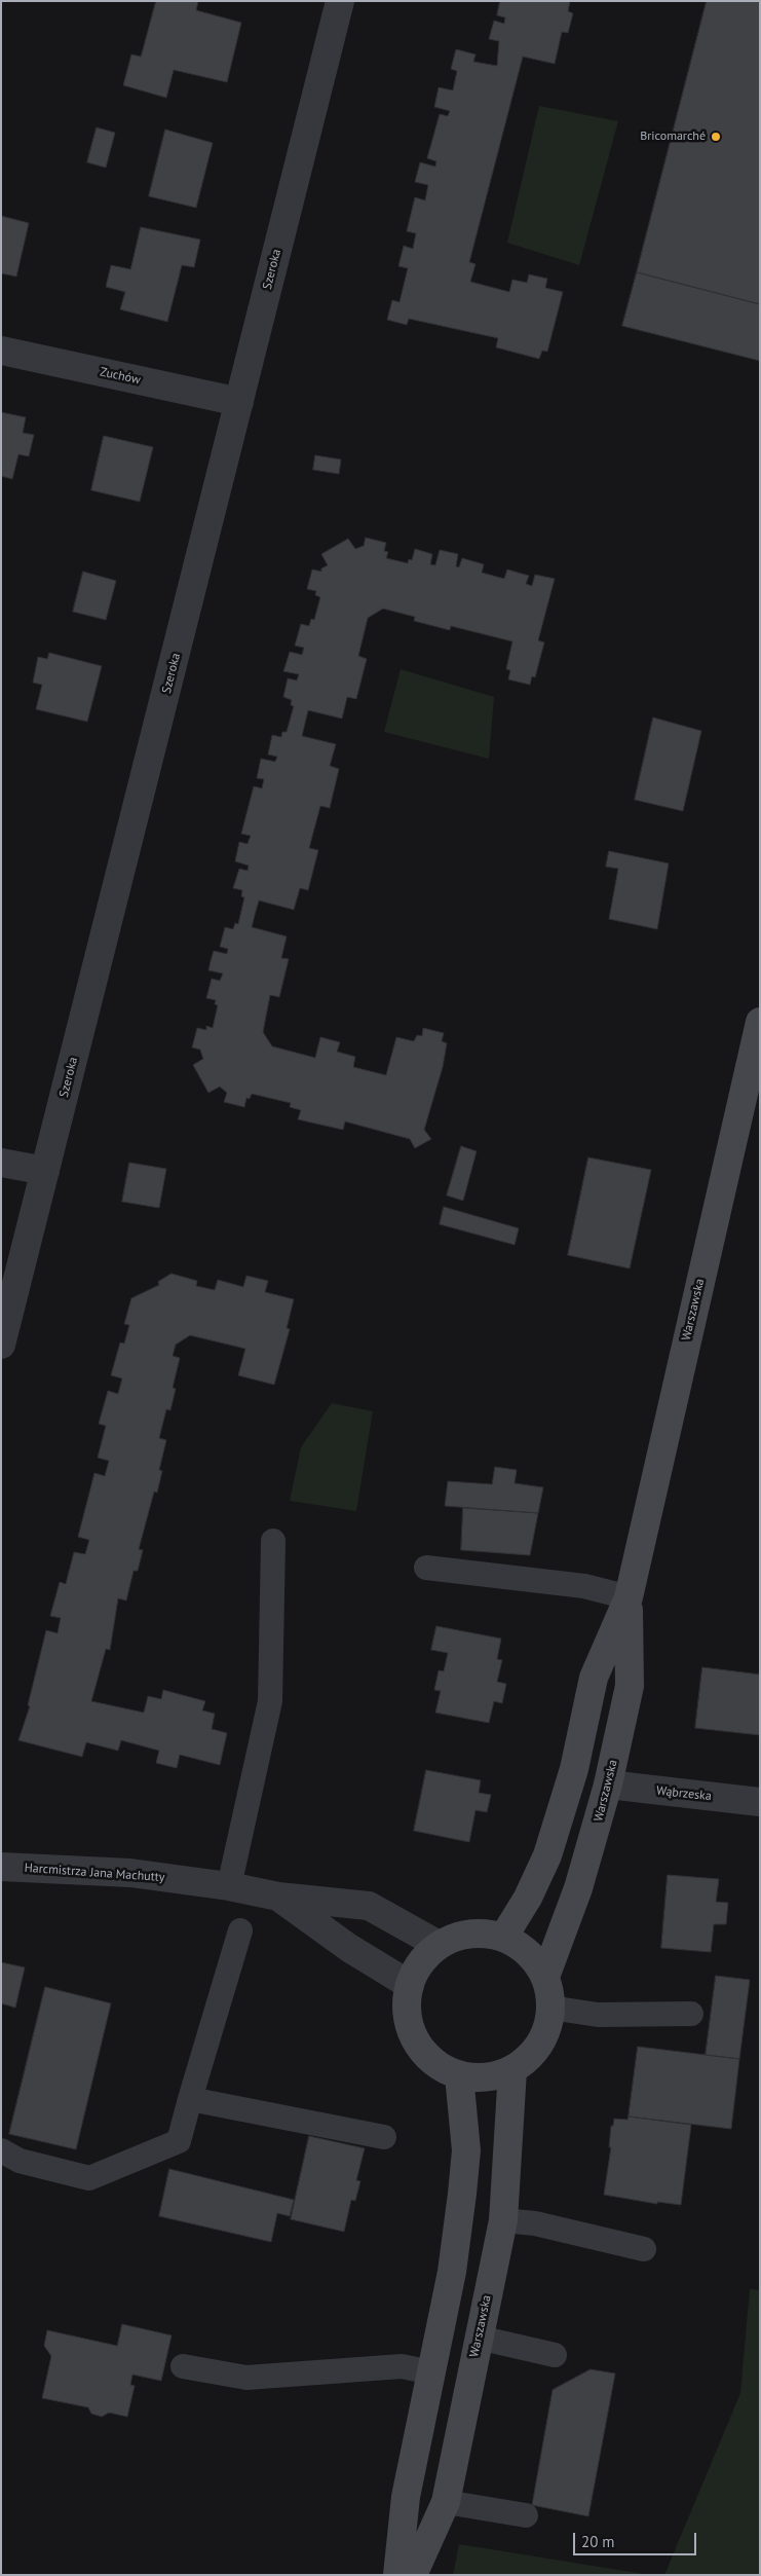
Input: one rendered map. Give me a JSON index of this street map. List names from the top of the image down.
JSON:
{
  "streets": {
    "main road": ["Warszawska"],
    "street": [
      "Szeroka",
      "Zuchów",
      "Wąbrzeska",
      "Harcmistrza Jana Machutty"
    ]
  },
  "crossings": [
    ["Szeroka", "Zuchów"],
    ["Warszawska", "Wąbrzeska"],
    ["Warszawska", "Harcmistrza Jana Machutty"]
  ],
  "places": ["Bricomarché"],
  "scale_bar": "20 m"
}
